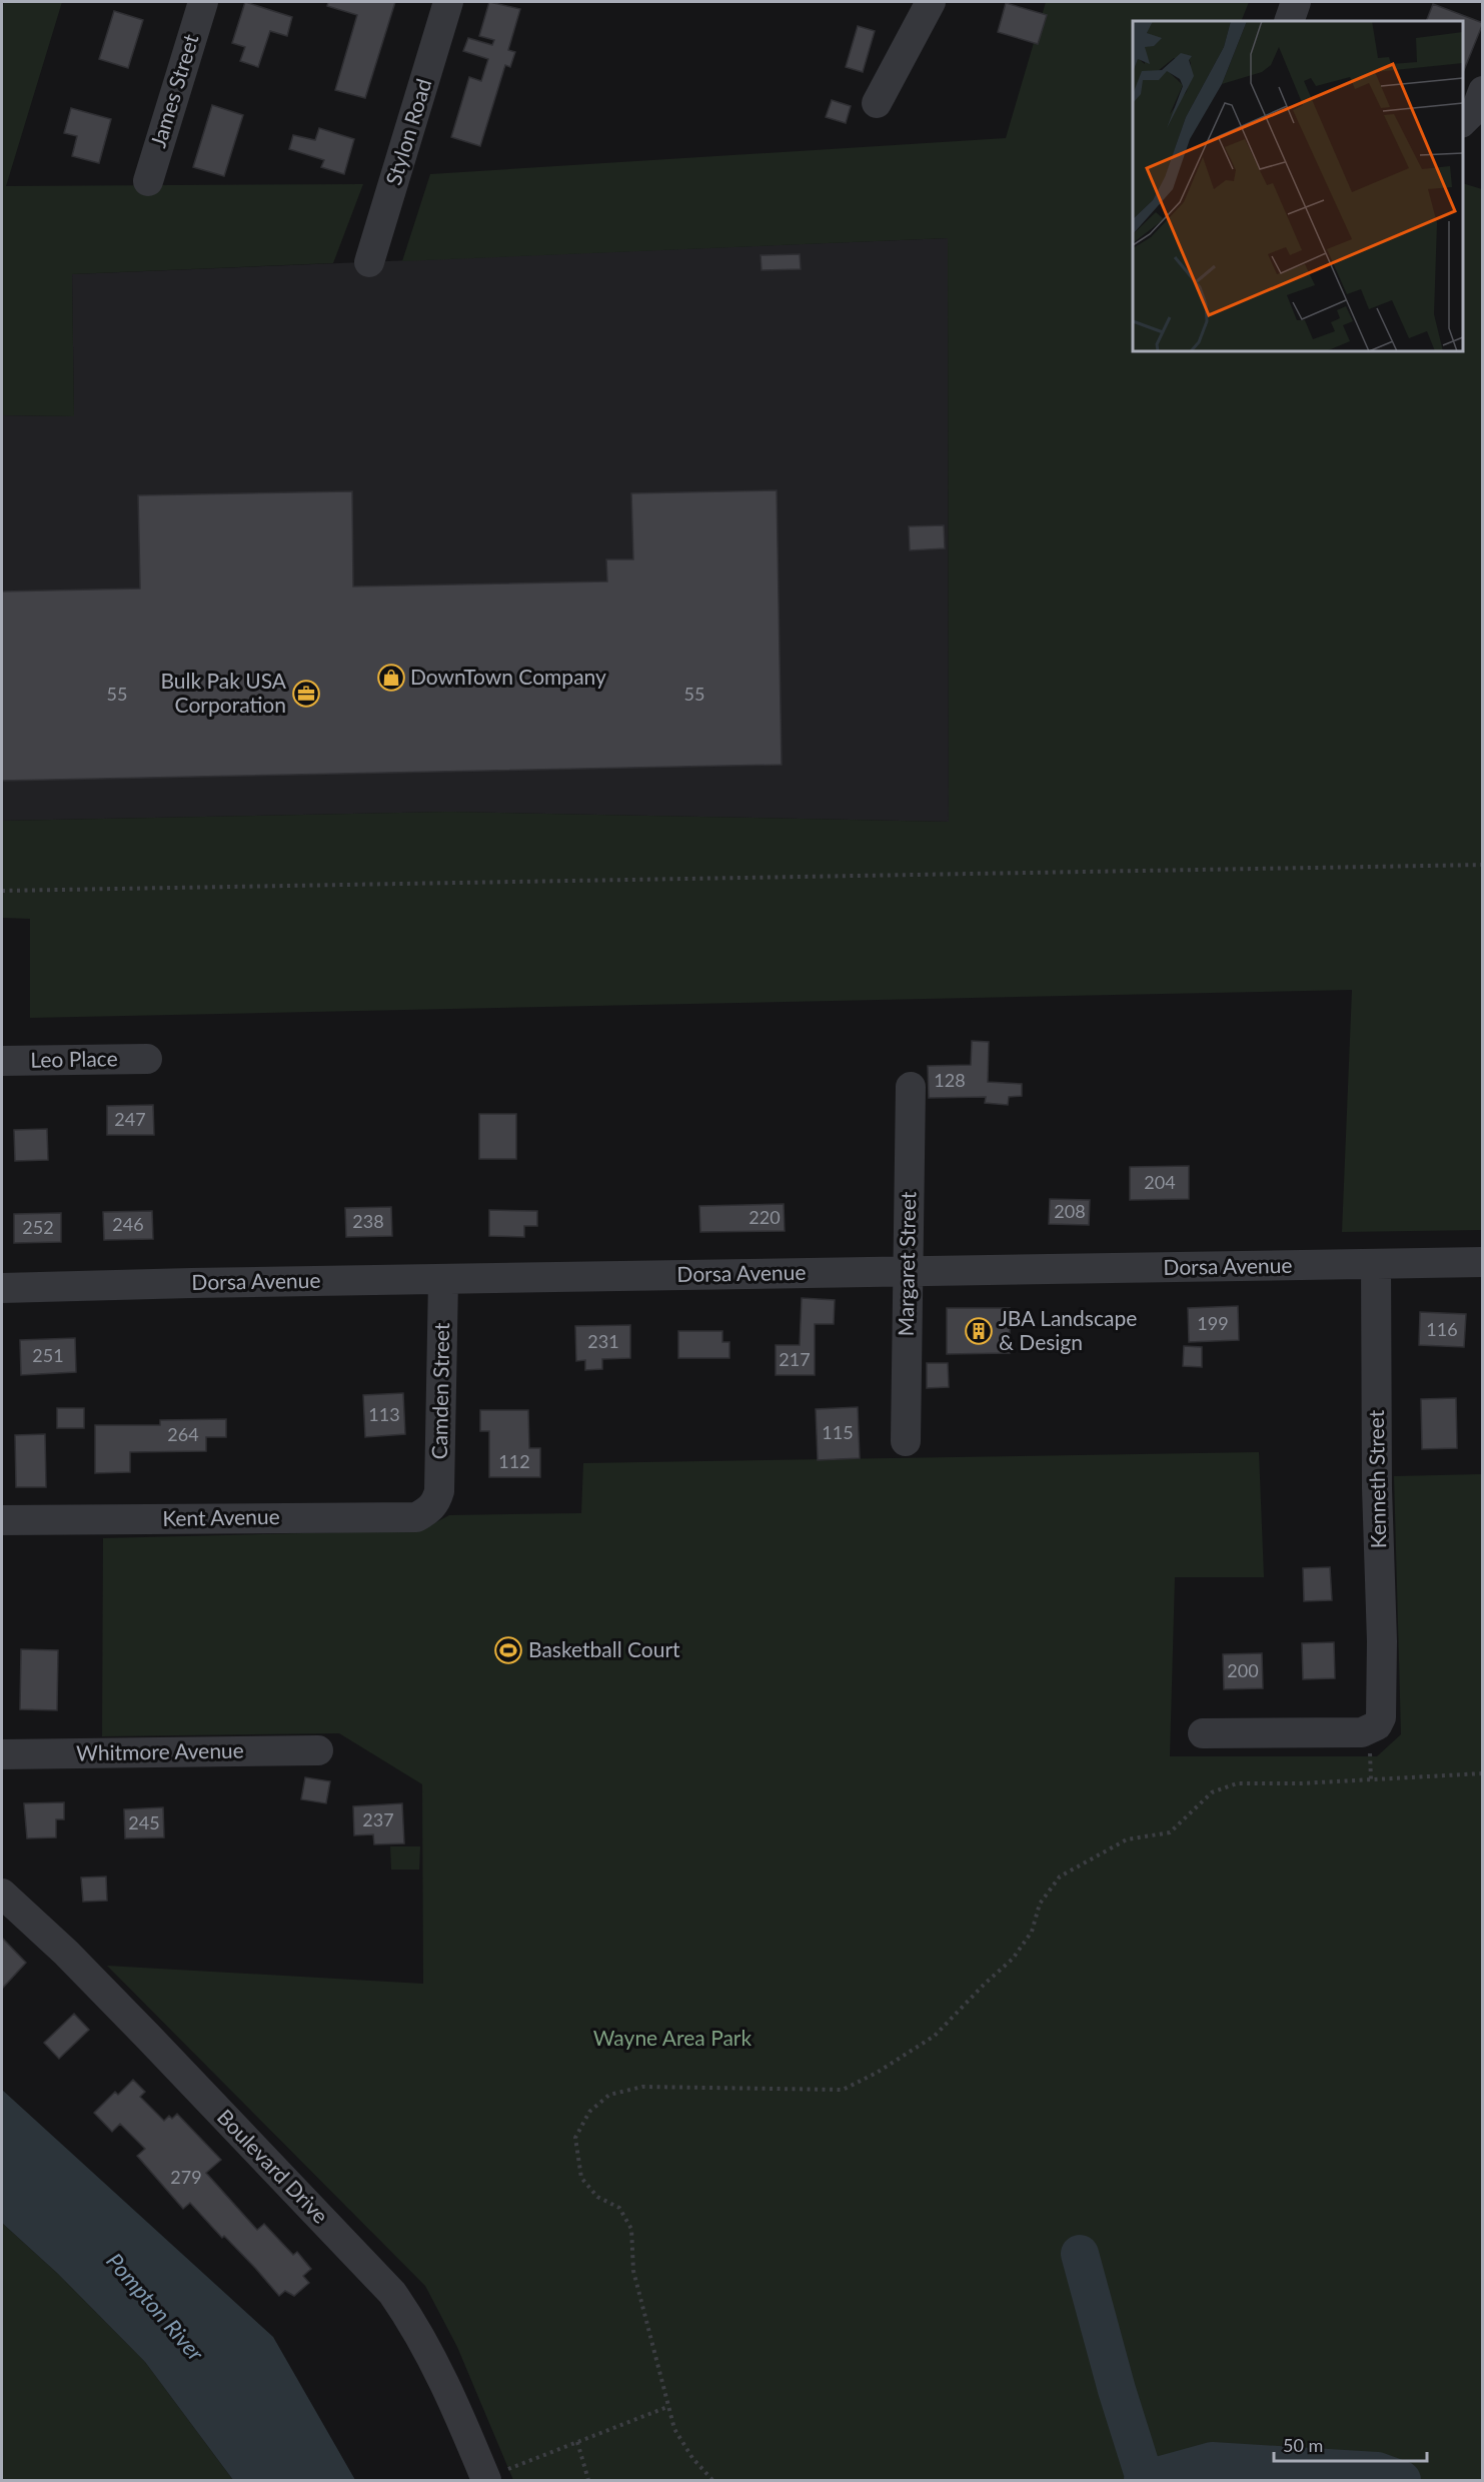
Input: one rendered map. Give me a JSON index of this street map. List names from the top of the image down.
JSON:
{
  "streets": {
    "street": [
      "James Street",
      "Stylon Road",
      "Leo Place",
      "Margaret Street",
      "Dorsa Avenue",
      "Camden Street",
      "Kenneth Street",
      "Kent Avenue",
      "Whitmore Avenue",
      "Boulevard Drive"
    ]
  },
  "crossings": [
    ["Margaret Street", "Dorsa Avenue"],
    ["Dorsa Avenue", "Camden Street"],
    ["Dorsa Avenue", "Kenneth Street"],
    ["Camden Street", "Kent Avenue"]
  ],
  "water": ["Pompton River"],
  "parks": ["Wayne Area Park"],
  "places": {
    "shop": ["DownTown Company"],
    "office": ["Bulk Pak USA Corporation"],
    "building": ["JBA Landscape & Design"],
    "sports": ["Basketball Court"]
  },
  "house_numbers": [
    "55",
    "55",
    "128",
    "247",
    "204",
    "208",
    "220",
    "238",
    "246",
    "252",
    "199",
    "116",
    "231",
    "251",
    "217",
    "113",
    "115",
    "264",
    "112",
    "200",
    "237",
    "245",
    "279"
  ],
  "scale_bar": "50 m"
}
